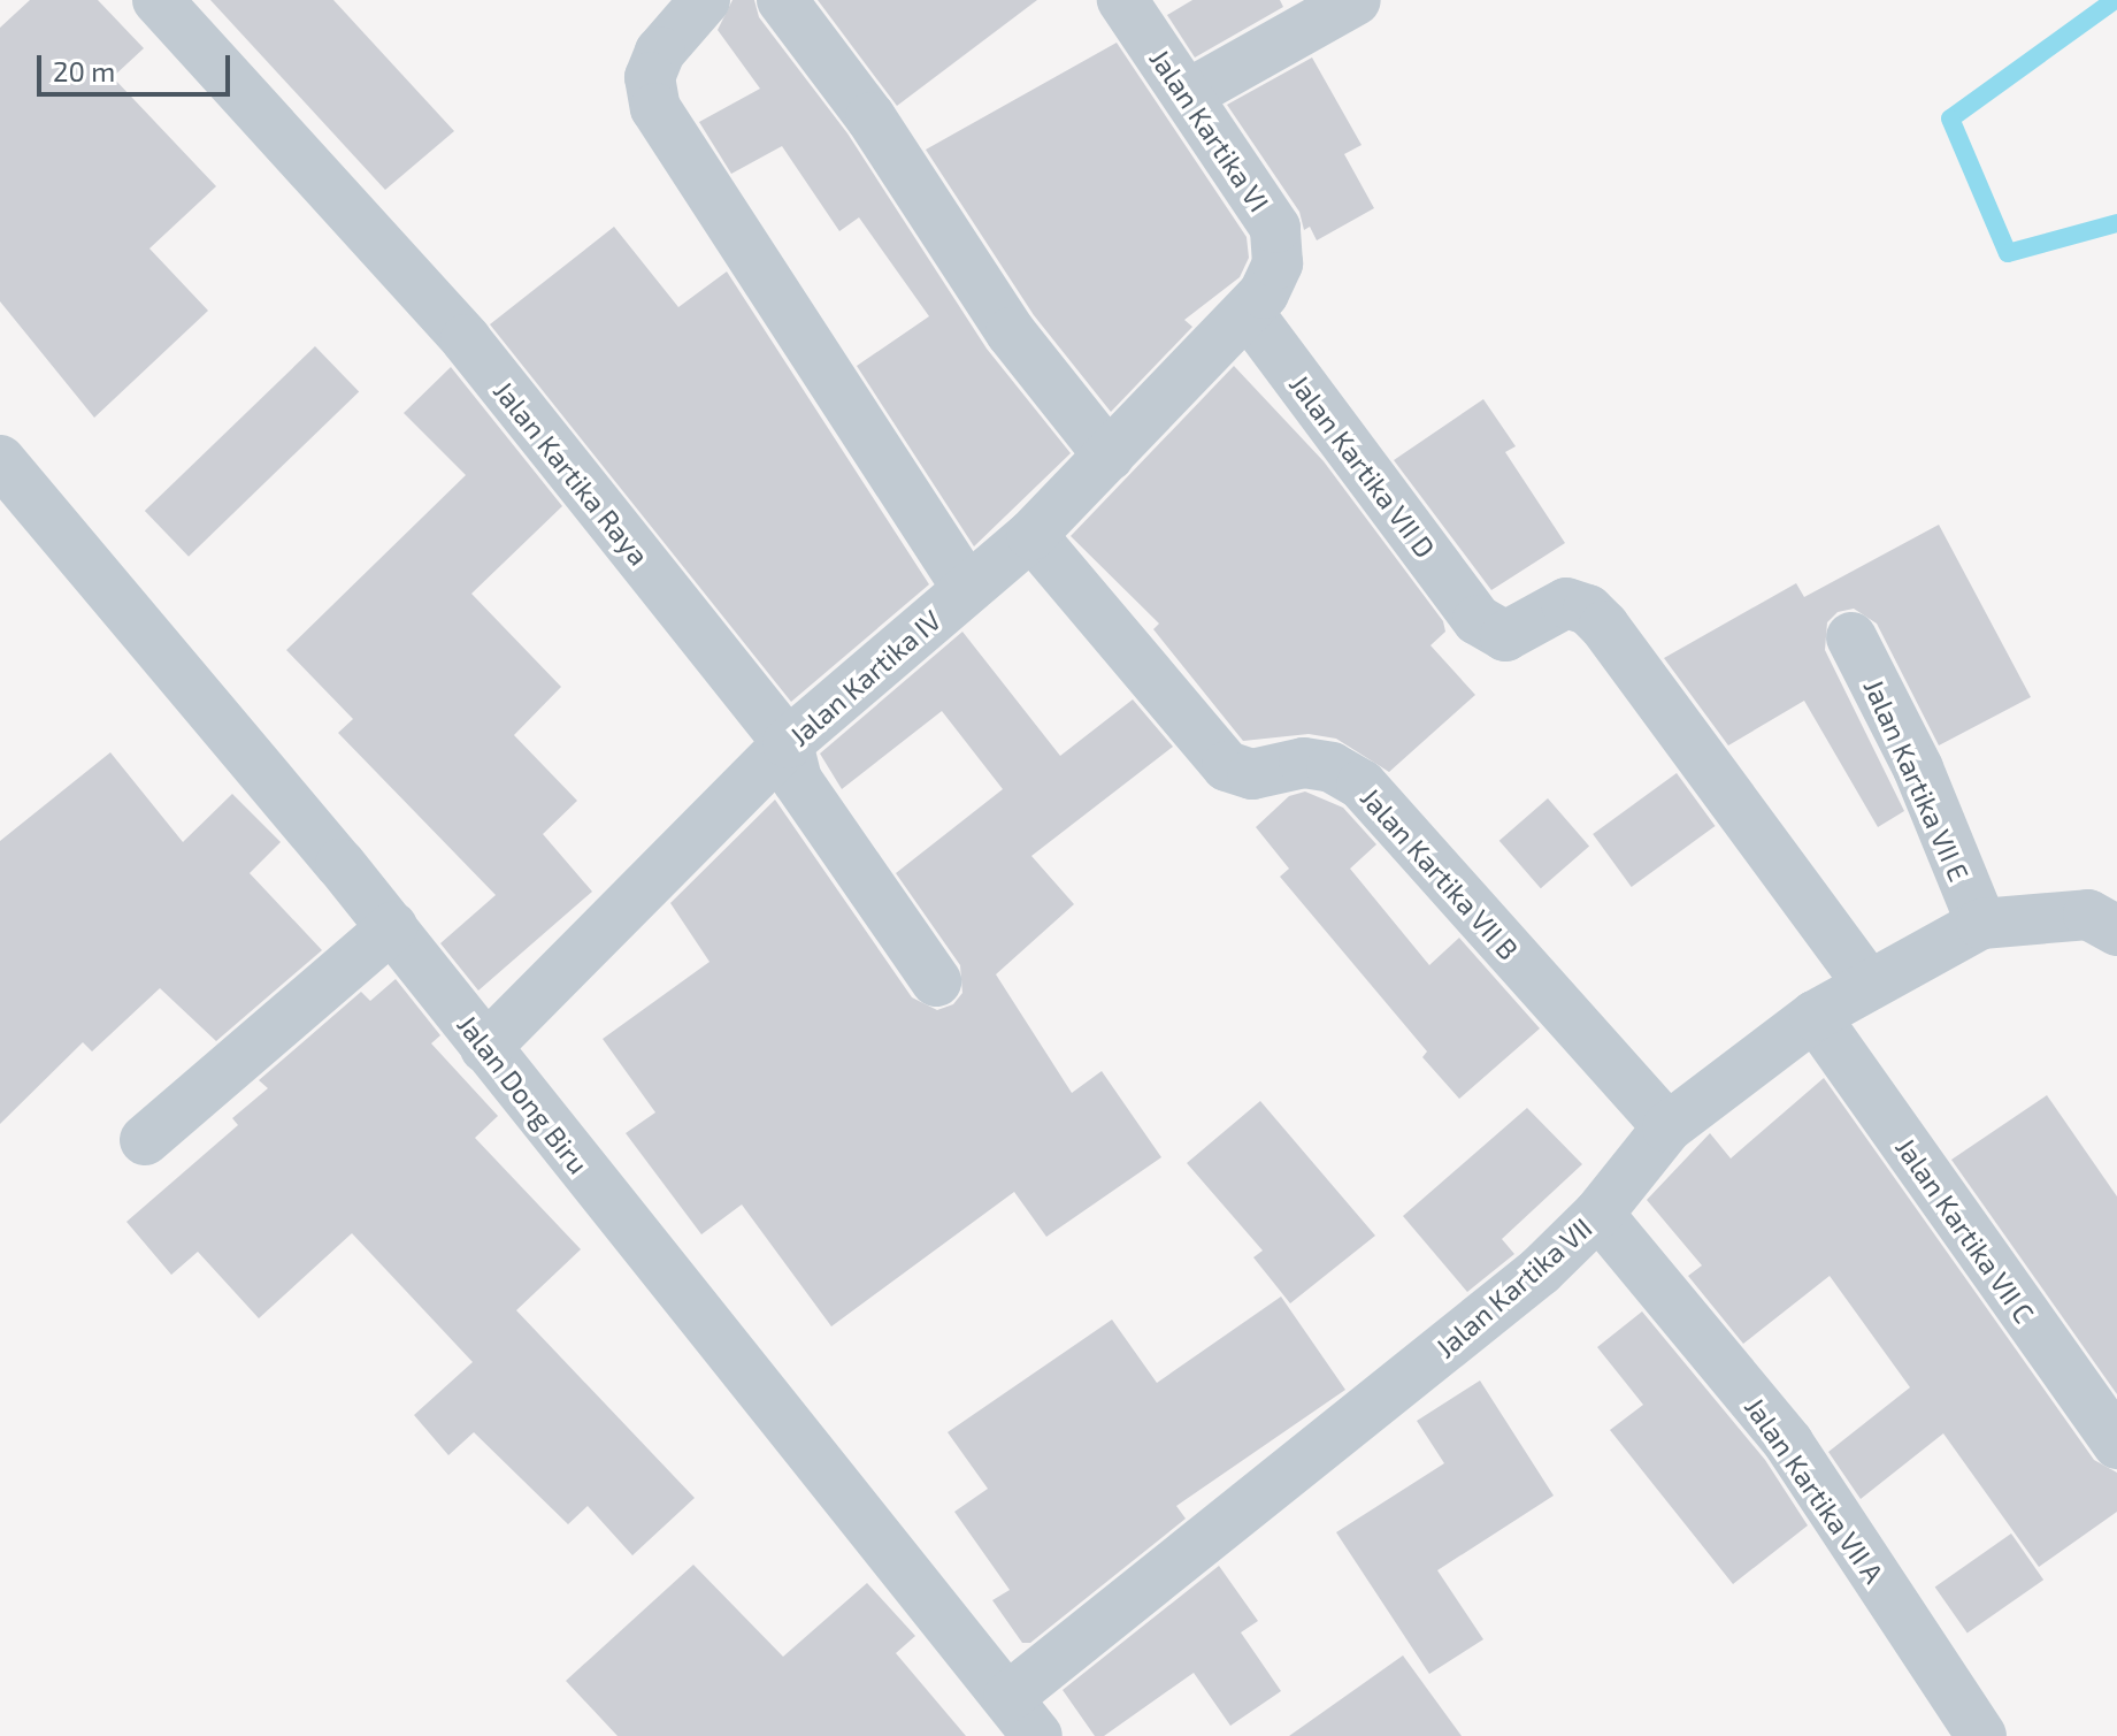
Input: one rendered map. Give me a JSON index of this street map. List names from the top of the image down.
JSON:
{
  "streets": {
    "street": [
      "Jalan Kartika VI",
      "Jalan Kartika VII D",
      "Jalan Kartika Raya",
      "Jalan Kartika IV",
      "Jalan Kartika VII E",
      "Jalan Kartika VII B",
      "Jalan Dong Biru",
      "Jalan Kartika VII C",
      "Jalan Kartika VII",
      "Jalan Kartika VII A"
    ]
  },
  "crossings": [
    ["Jalan Kartika VI", "Jalan Kartika VII D"],
    ["Jalan Kartika VI", "Jalan Kartika IV"],
    ["Jalan Kartika VII D", "Jalan Kartika IV"],
    ["Jalan Kartika VII D", "Jalan Kartika VII"],
    ["Jalan Kartika Raya", "Jalan Kartika IV"],
    ["Jalan Kartika IV", "Jalan Kartika VII B"],
    ["Jalan Kartika IV", "Jalan Dong Biru"],
    ["Jalan Kartika VII E", "Jalan Kartika VII"],
    ["Jalan Kartika VII B", "Jalan Kartika VII"],
    ["Jalan Dong Biru", "Jalan Kartika VII"],
    ["Jalan Kartika VII C", "Jalan Kartika VII"],
    ["Jalan Kartika VII", "Jalan Kartika VII A"]
  ],
  "scale_bar": "20 m"
}
